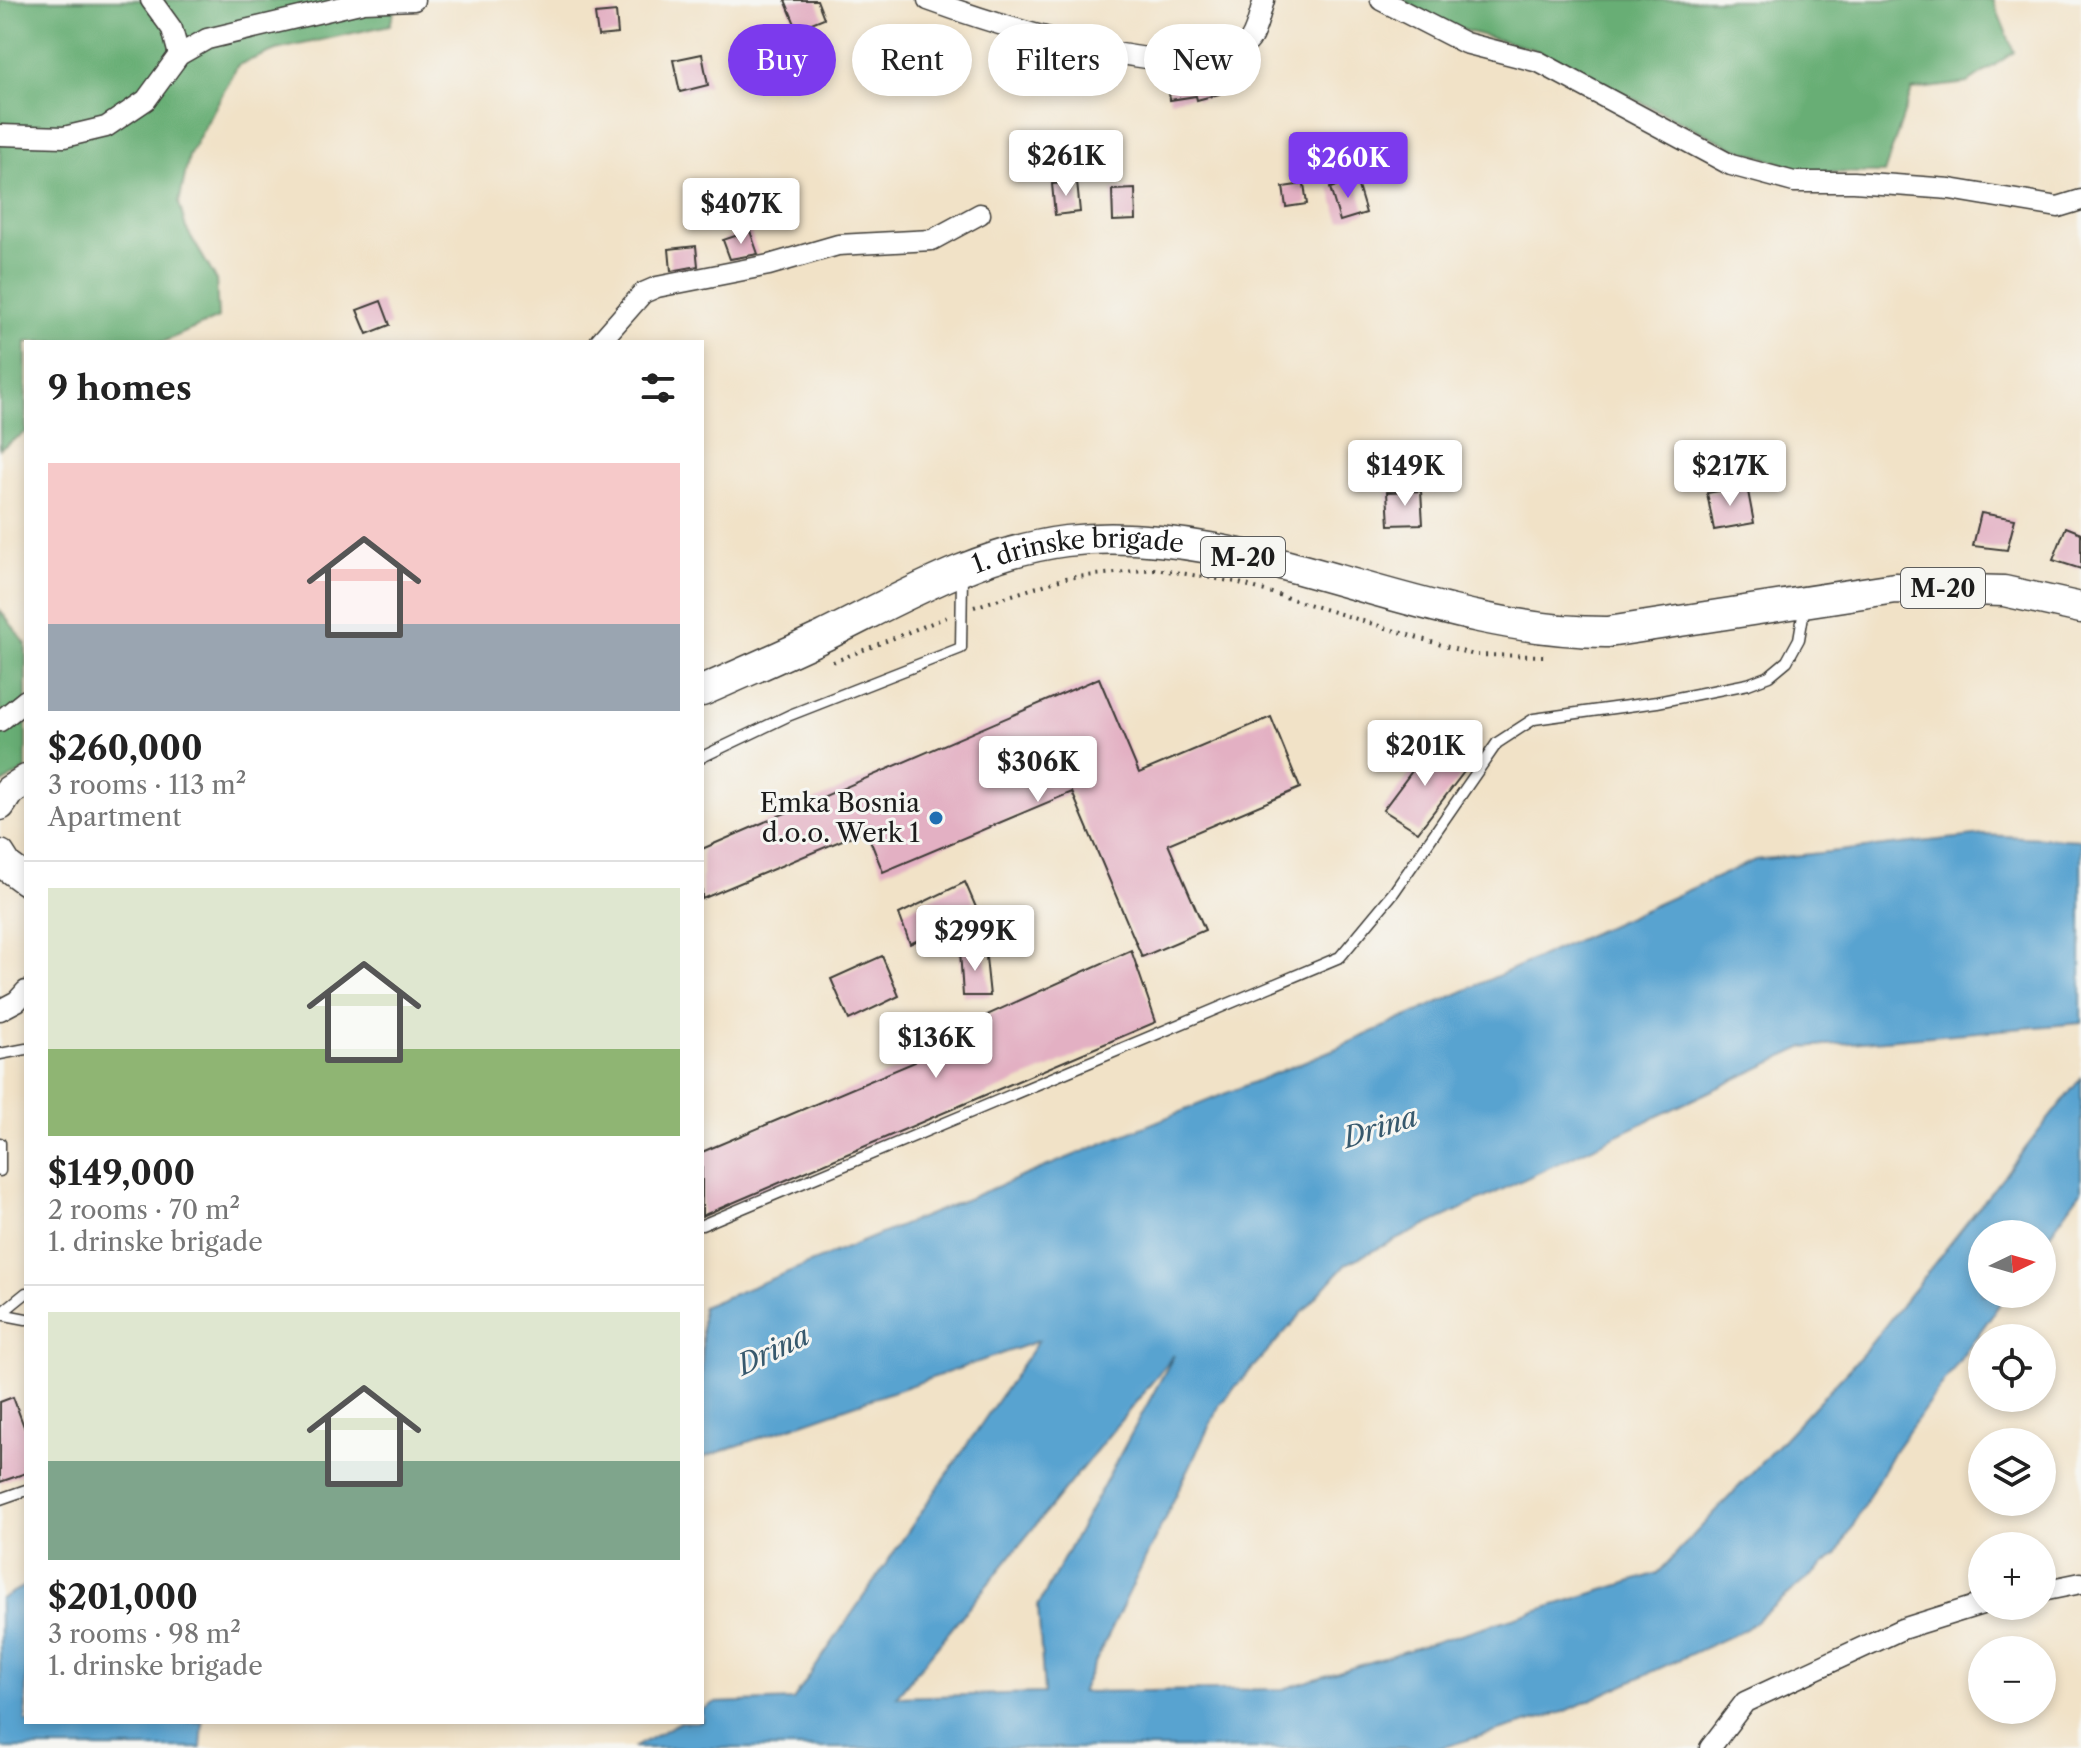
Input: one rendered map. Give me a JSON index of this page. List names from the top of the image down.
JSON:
{
  "streets": {
    "main road": ["M-20", "1. drinske brigade"]
  },
  "crossings": [
    ["M-20", "1. drinske brigade"]
  ],
  "water": ["Drina"],
  "places": ["Emka Bosnia d.o.o. Werk 1"],
  "north": "right",
  "page": {
    "chip": [
      "Buy",
      "Rent",
      "Filters",
      "New"
    ],
    "price": [
      "$261K",
      "$260K",
      "$407K",
      "$149K",
      "$217K",
      "$201K",
      "$306K",
      "$299K",
      "$136K"
    ],
    "heading": "9 homes",
    "list": [
      {
        "name": "$260,000",
        "note": "3 rooms · 113 m² · Apartment"
      },
      {
        "name": "$149,000",
        "note": "2 rooms · 70 m² · 1. drinske brigade"
      },
      {
        "name": "$201,000",
        "note": "3 rooms · 98 m² · 1. drinske brigade"
      }
    ],
    "map_buttons": ["+", "−"]
  }
}
